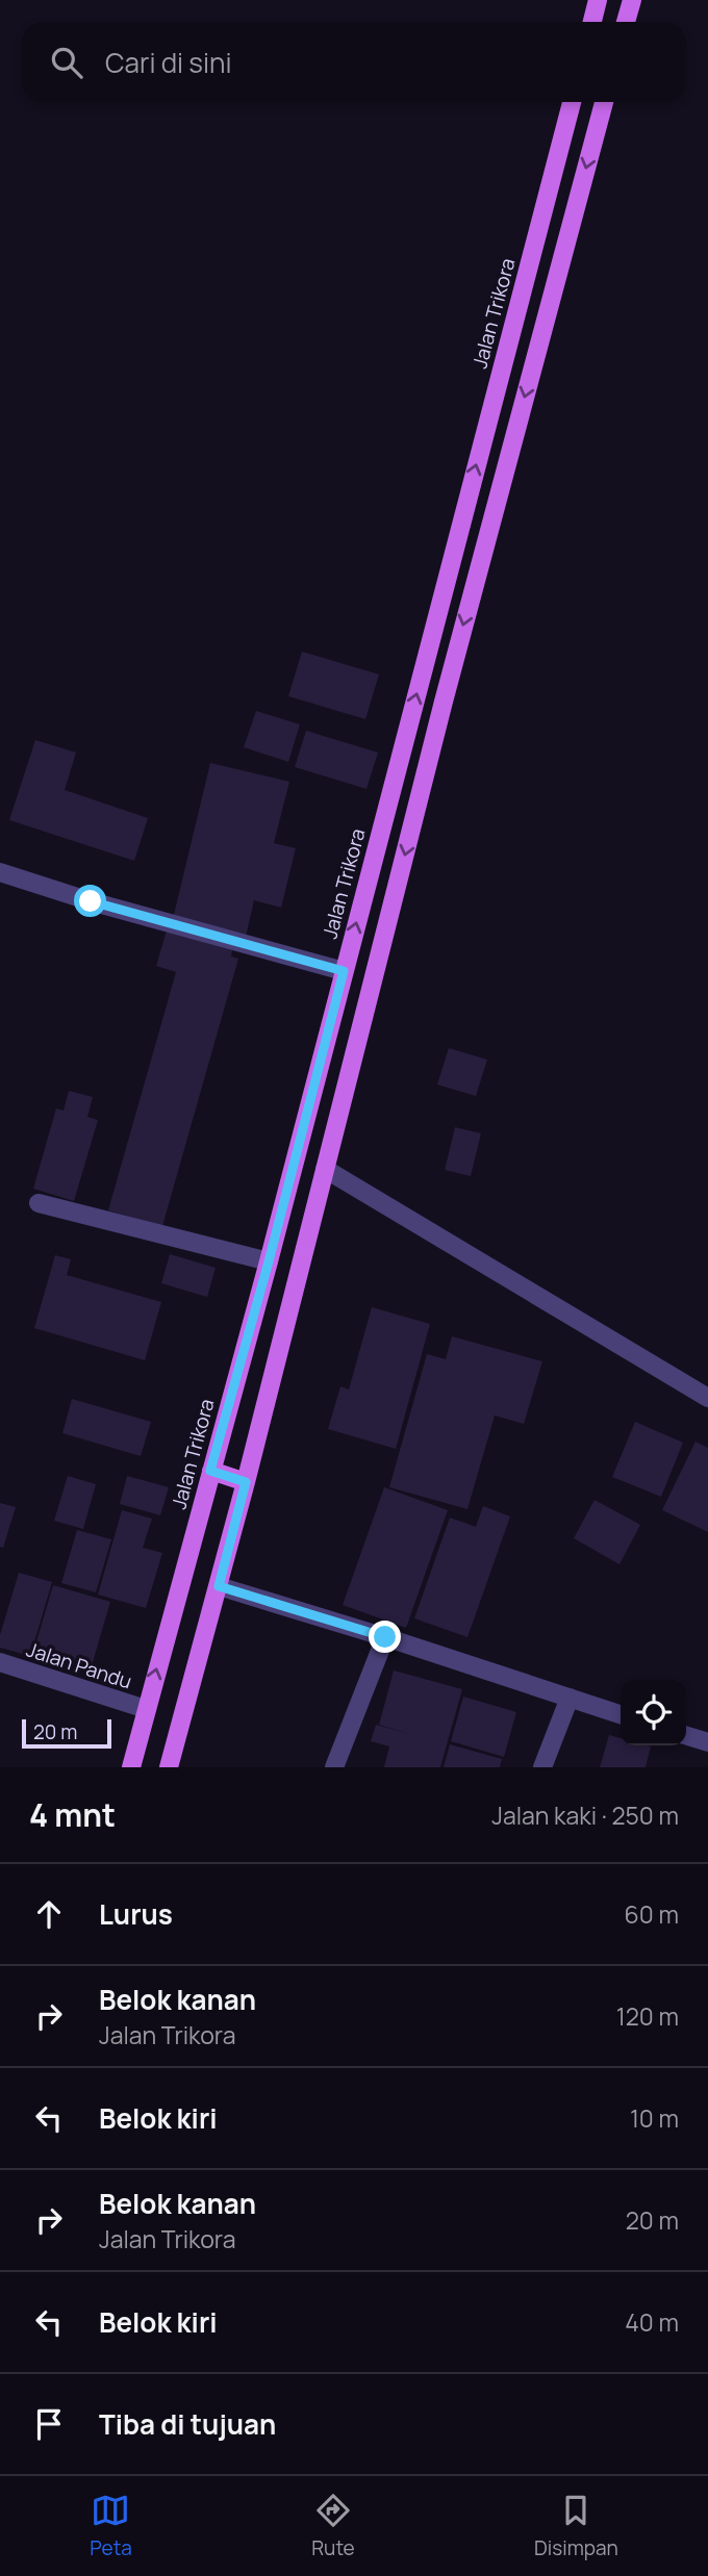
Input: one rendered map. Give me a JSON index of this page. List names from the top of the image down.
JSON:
{
  "streets": {
    "main road": ["Jalan Trikora"],
    "street": ["Jalan Pandu"]
  },
  "crossings": [
    ["Jalan Trikora", "Jalan Pandu"]
  ],
  "scale_bar": "20 m",
  "page": {
    "search": "Cari di sini",
    "scale": "20 m",
    "heading": ["4 mnt", "Jalan kaki · 250 m"],
    "list": [
      ["Lurus", "60 m"],
      ["Belok kanan", "Jalan Trikora", "120 m"],
      ["Belok kiri", "10 m"],
      ["Belok kanan", "Jalan Trikora", "20 m"],
      ["Belok kiri", "40 m"],
      "Tiba di tujuan"
    ],
    "nav": ["Peta", "Rute", "Disimpan"]
  }
}
